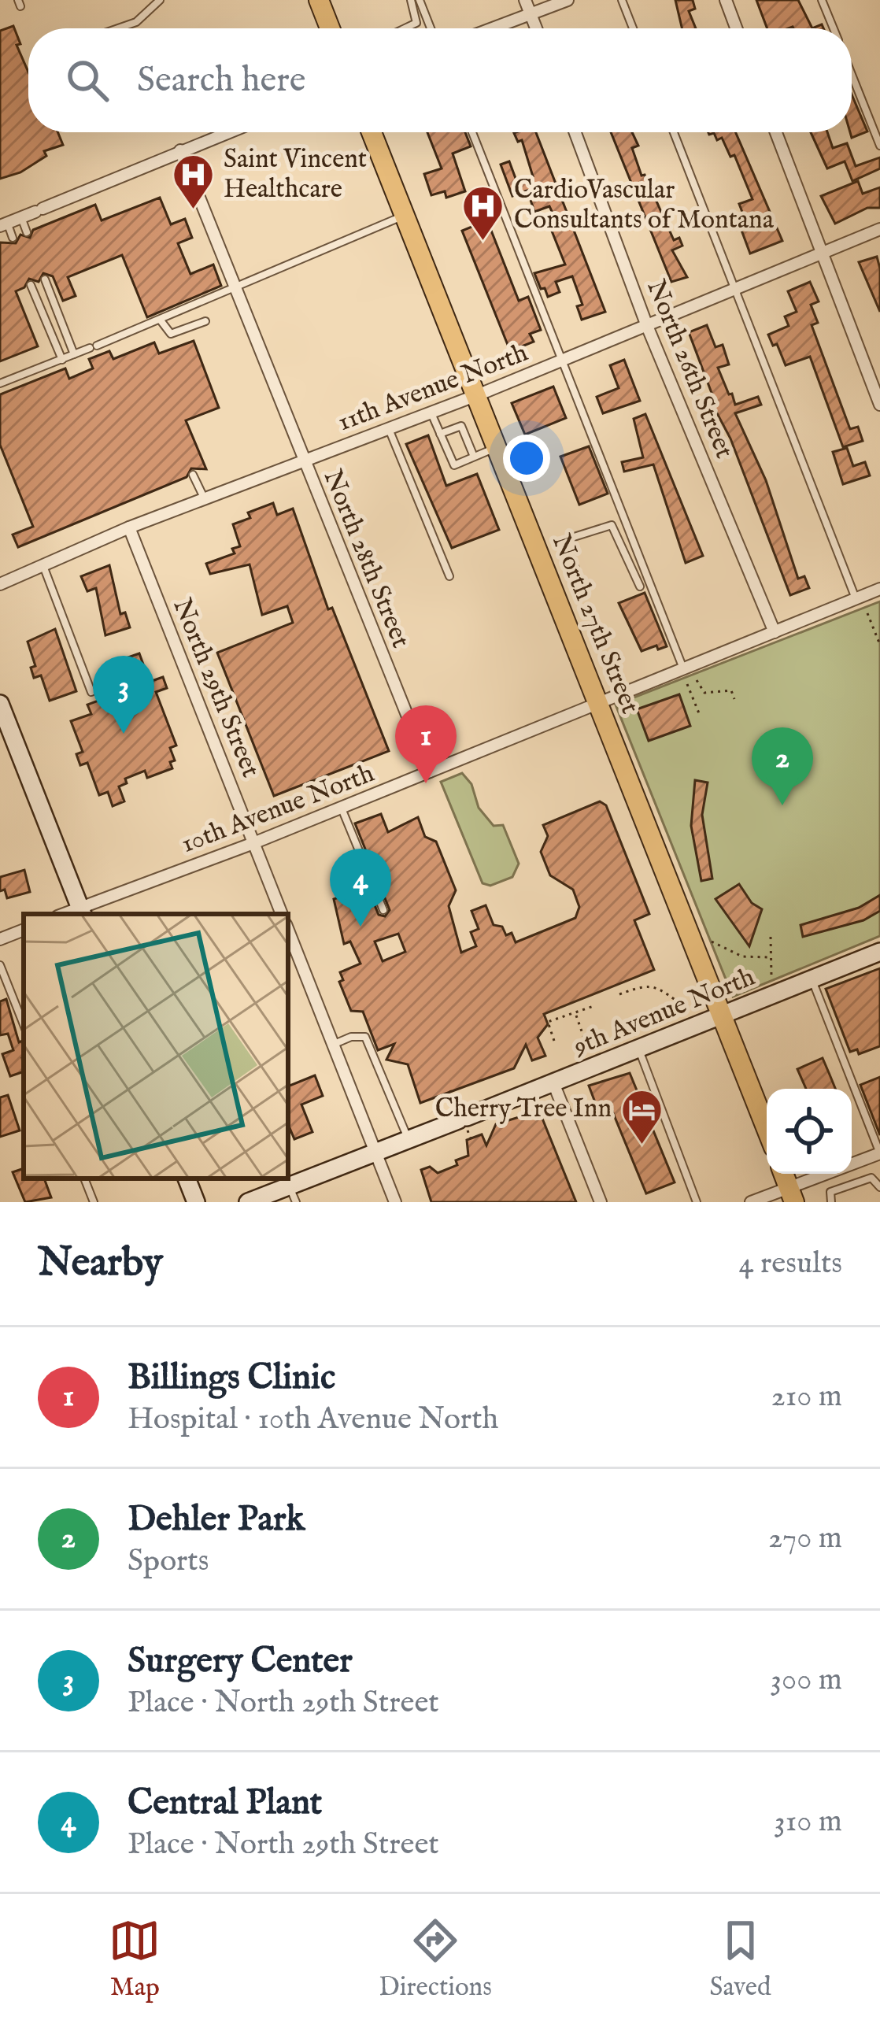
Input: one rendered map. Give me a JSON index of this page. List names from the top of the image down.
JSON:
{
  "streets": {
    "main road": ["North 27th Street"],
    "street": [
      "North 26th Street",
      "11th Avenue North",
      "North 28th Street",
      "North 29th Street",
      "10th Avenue North",
      "9th Avenue North"
    ]
  },
  "crossings": [
    ["North 26th Street", "11th Avenue North"],
    ["North 26th Street", "10th Avenue North"],
    ["11th Avenue North", "North 28th Street"],
    ["11th Avenue North", "North 27th Street"],
    ["11th Avenue North", "North 29th Street"],
    ["North 28th Street", "10th Avenue North"],
    ["North 27th Street", "10th Avenue North"],
    ["North 27th Street", "9th Avenue North"],
    ["North 29th Street", "10th Avenue North"]
  ],
  "places": {
    "hospital": ["Saint Vincent Healthcare", "CardioVascular Consultants of Montana"],
    "hotel": ["Cherry Tree Inn"]
  },
  "page": {
    "search": "Search here",
    "pins": [
      "3",
      "1",
      "2",
      "4"
    ],
    "heading": ["Nearby", "4 results"],
    "list": [
      {
        "mark": "1",
        "name": "Billings Clinic",
        "note": "Hospital · 10th Avenue North",
        "value": "210 m"
      },
      {
        "mark": "2",
        "name": "Dehler Park",
        "note": "Sports",
        "value": "270 m"
      },
      {
        "mark": "3",
        "name": "Surgery Center",
        "note": "Place · North 29th Street",
        "value": "300 m"
      },
      {
        "mark": "4",
        "name": "Central Plant",
        "note": "Place · North 29th Street",
        "value": "310 m"
      }
    ],
    "nav": ["Map", "Directions", "Saved"]
  }
}
